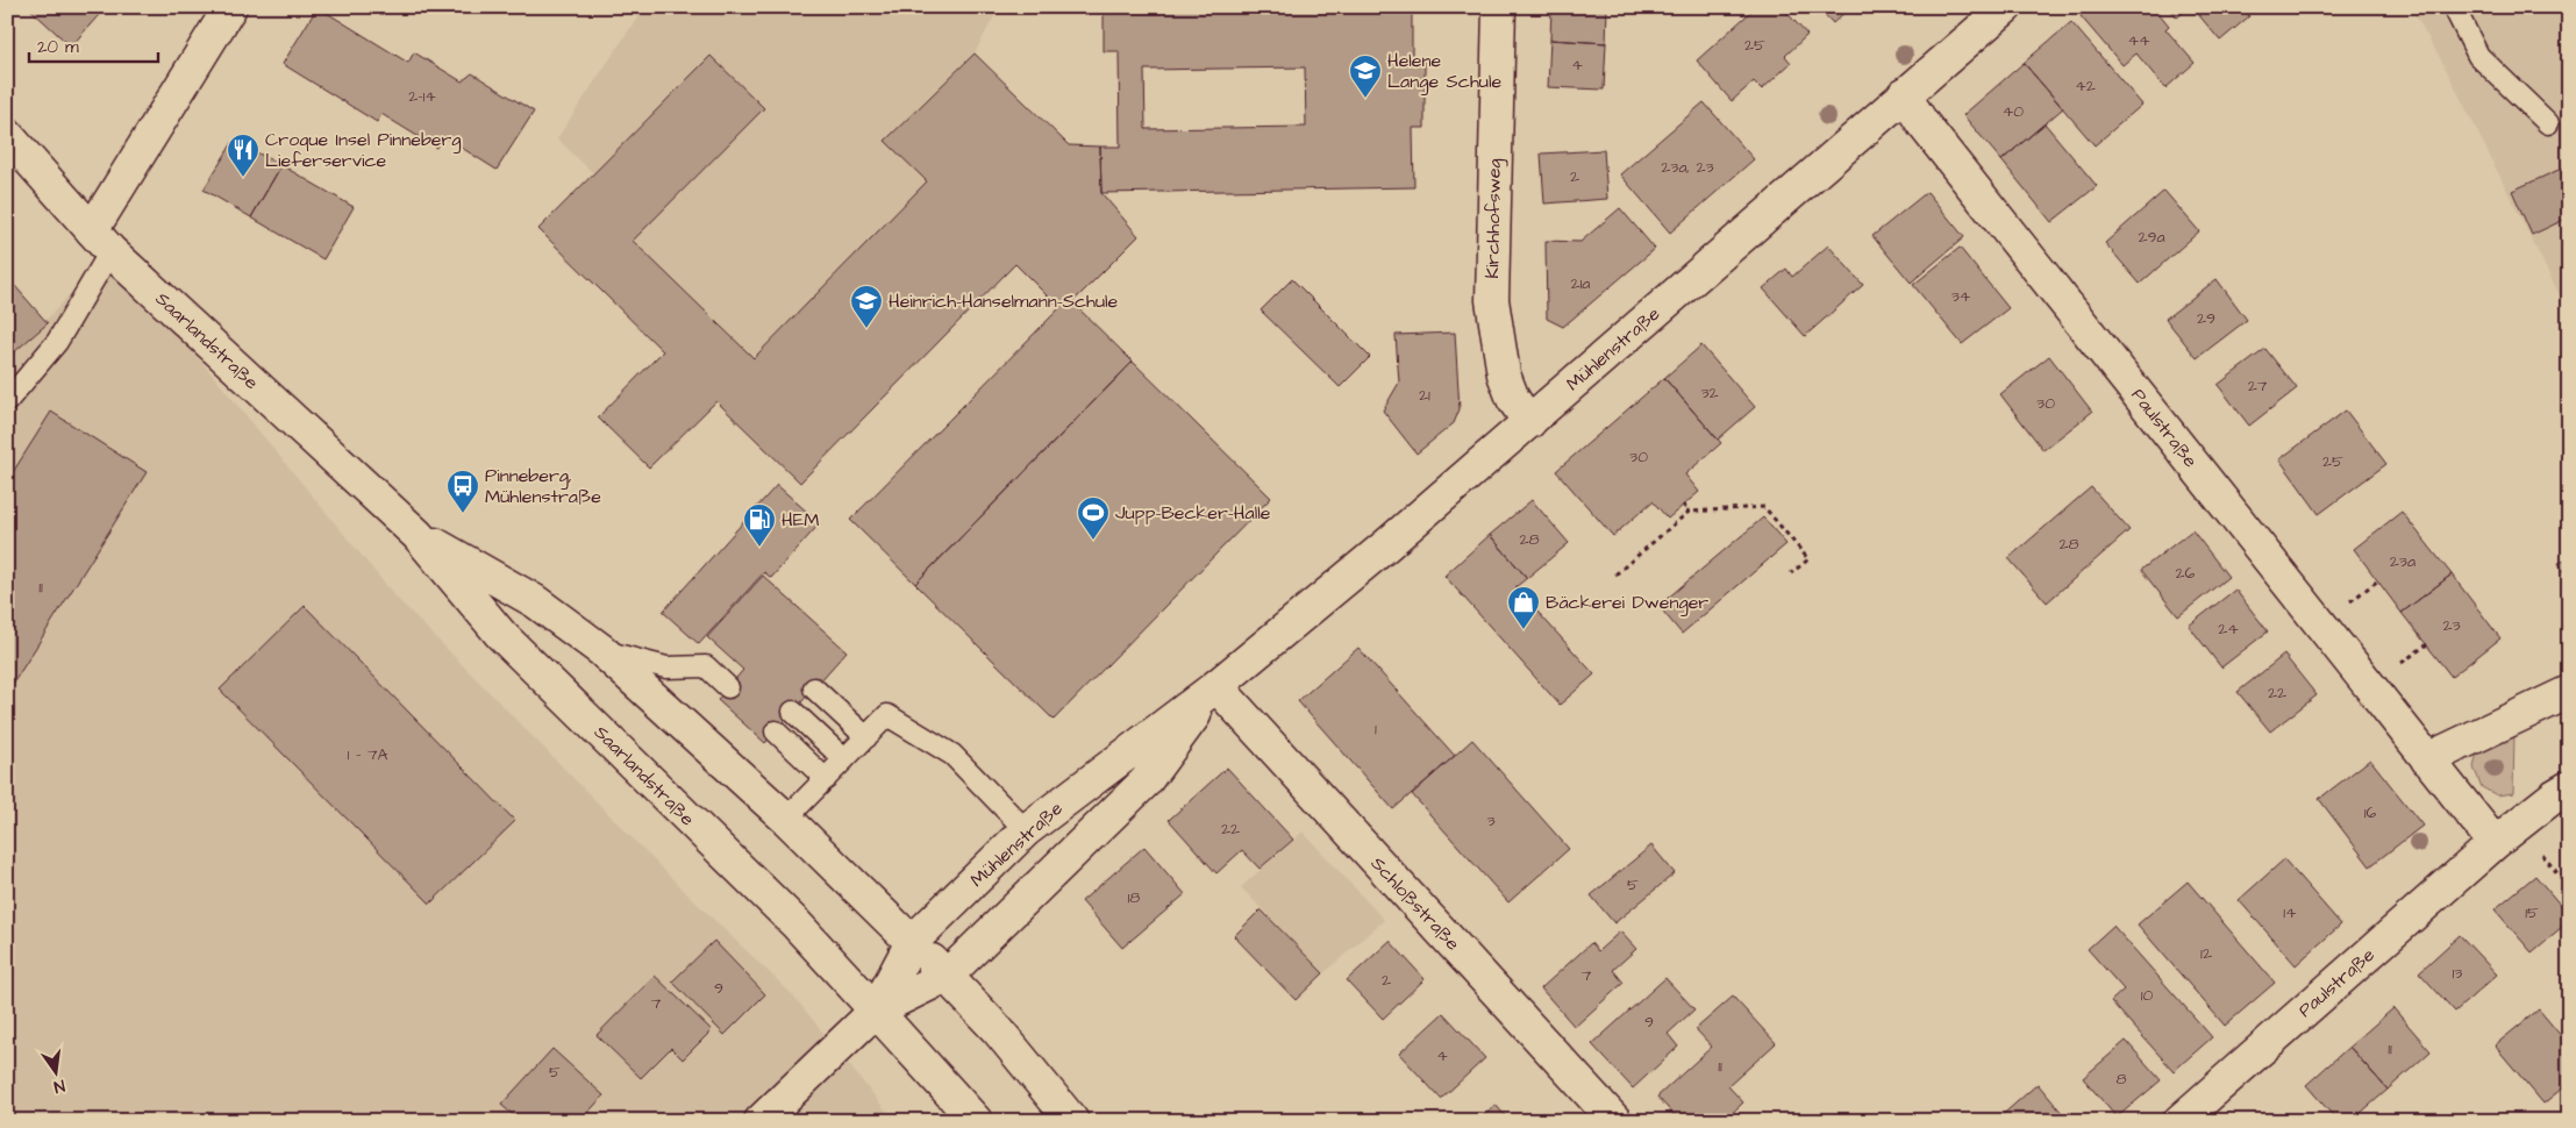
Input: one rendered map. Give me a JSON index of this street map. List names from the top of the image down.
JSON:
{
  "streets": {
    "street": [
      "Kirchhofsweg",
      "Saarlandstraße",
      "Mühlenstraße",
      "Paulstraße",
      "Schloßstraße"
    ]
  },
  "crossings": [
    ["Kirchhofsweg", "Mühlenstraße"],
    ["Saarlandstraße", "Mühlenstraße"],
    ["Mühlenstraße", "Paulstraße"],
    ["Mühlenstraße", "Schloßstraße"]
  ],
  "places": {
    "school or university": ["Helene Lange Schule", "Heinrich-Hanselmann-Schule"],
    "restaurant": ["Croque Insel Pinneberg Lieferservice"],
    "bus stop": ["Pinneberg, Mühlenstraße"],
    "sports": ["Jupp-Becker-Halle"],
    "fuel station": ["HEM"],
    "shop": ["Bäckerei Dwenger"]
  },
  "house_numbers": [
    "44",
    "25",
    "4",
    "42",
    "2-14",
    "40",
    "23a, 23",
    "2",
    "29a",
    "21a",
    "34",
    "29",
    "27",
    "32",
    "21",
    "30",
    "30",
    "25",
    "28",
    "28",
    "23a",
    "26",
    "11",
    "23",
    "24",
    "22",
    "1",
    "1 - 7A",
    "16",
    "3",
    "22",
    "5",
    "18",
    "14",
    "15",
    "12",
    "13",
    "7",
    "2",
    "9",
    "10",
    "7",
    "9",
    "11",
    "4",
    "11",
    "5",
    "8"
  ],
  "scale_bar": "20 m",
  "north": "bottom"
}
